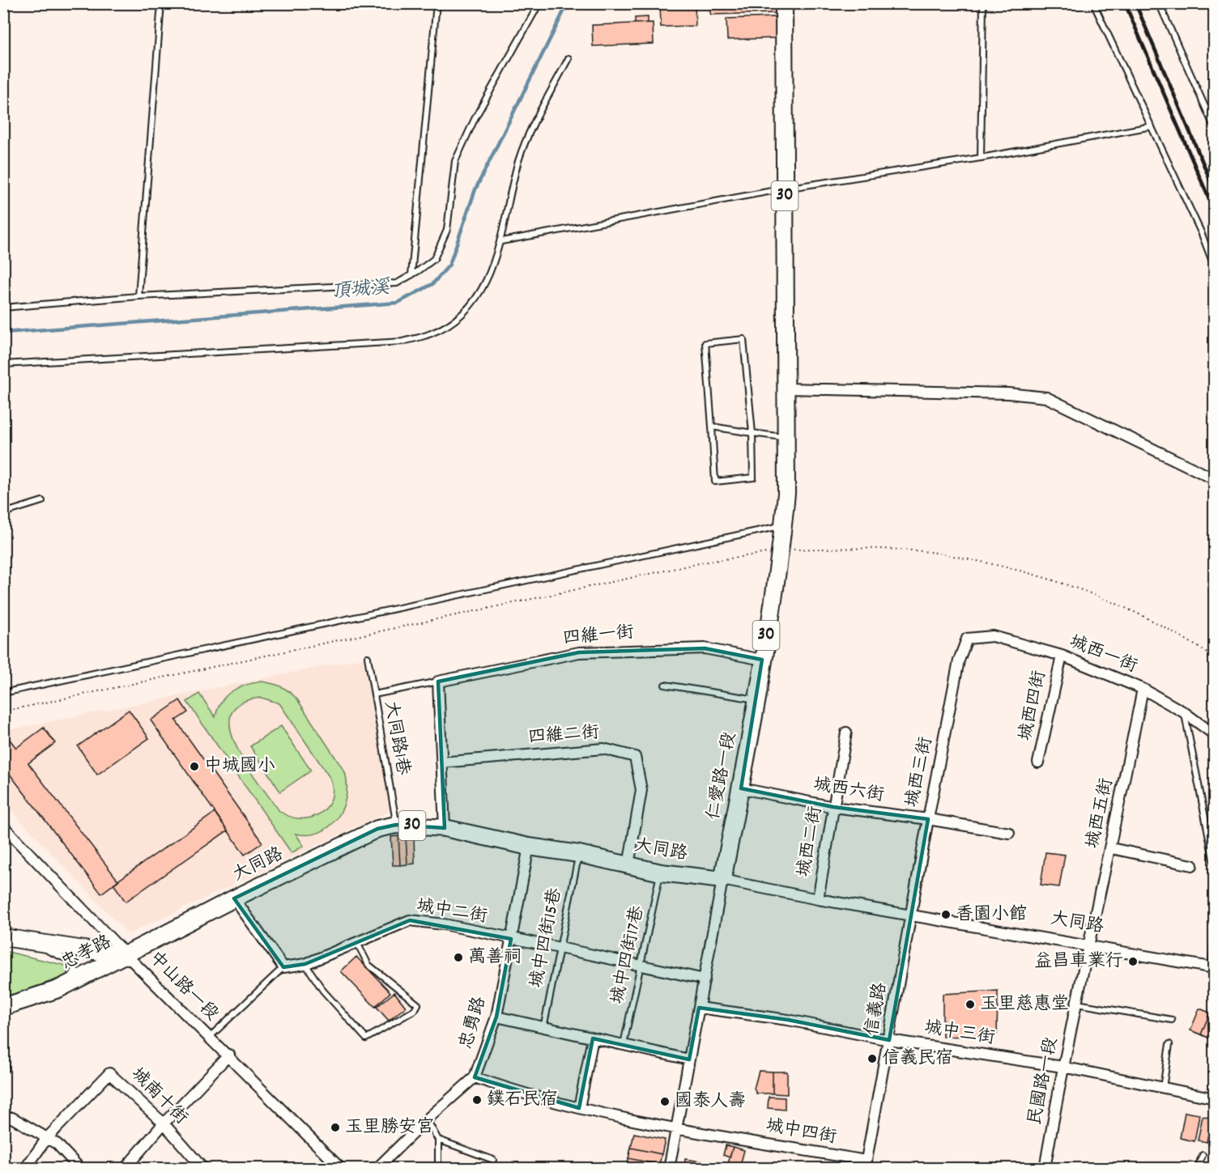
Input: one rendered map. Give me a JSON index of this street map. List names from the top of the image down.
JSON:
{
  "streets": {
    "main road": [
      "30",
      "仁愛路一段",
      "大同路",
      "忠孝路"
    ],
    "street": [
      "四維一街",
      "城西一街",
      "城西四街",
      "四維二街",
      "城西三街",
      "城西六街",
      "城西五街",
      "城西二街",
      "城中二街",
      "中山路一段",
      "信義路",
      "忠勇路",
      "城中三街",
      "民國路一段",
      "城南十街",
      "城中四街"
    ],
    "lane": ["大同路1巷", "城中四街15巷", "城中四街17巷"]
  },
  "crossings": [
    ["30", "仁愛路一段"],
    ["四維一街", "大同路1巷"],
    ["四維一街", "仁愛路一段"],
    ["城西一街", "城西四街"],
    ["城西一街", "城西三街"],
    ["城西一街", "城西五街"],
    ["四維二街", "大同路"],
    ["大同路1巷", "大同路"],
    ["城西三街", "城西六街"],
    ["城西三街", "大同路"],
    ["城西三街", "信義路"],
    ["仁愛路一段", "城西六街"],
    ["仁愛路一段", "大同路"],
    ["仁愛路一段", "城中二街"],
    ["仁愛路一段", "城中三街"],
    ["仁愛路一段", "城中四街"],
    ["城西六街", "城西二街"],
    ["城西五街", "大同路"],
    ["城西五街", "民國路一段"],
    ["城西二街", "大同路"],
    ["大同路", "城中四街15巷"],
    ["大同路", "忠孝路"],
    ["大同路", "城中四街17巷"],
    ["大同路", "中山路一段"],
    ["大同路", "信義路"],
    ["大同路", "忠勇路"],
    ["大同路", "民國路一段"],
    ["城中二街", "城中四街15巷"],
    ["城中二街", "城中四街17巷"],
    ["城中二街", "忠勇路"],
    ["忠孝路", "中山路一段"],
    ["信義路", "城中三街"],
    ["信義路", "城中四街"],
    ["忠勇路", "城中四街"],
    ["城中三街", "民國路一段"]
  ],
  "water": ["頂城溪"],
  "places": [
    "中城國小",
    "香園小館",
    "萬善祠",
    "益昌車業行",
    "玉里慈惠堂",
    "信義民宿",
    "鏷石民宿",
    "國泰人壽",
    "玉里勝安宮"
  ]
}
